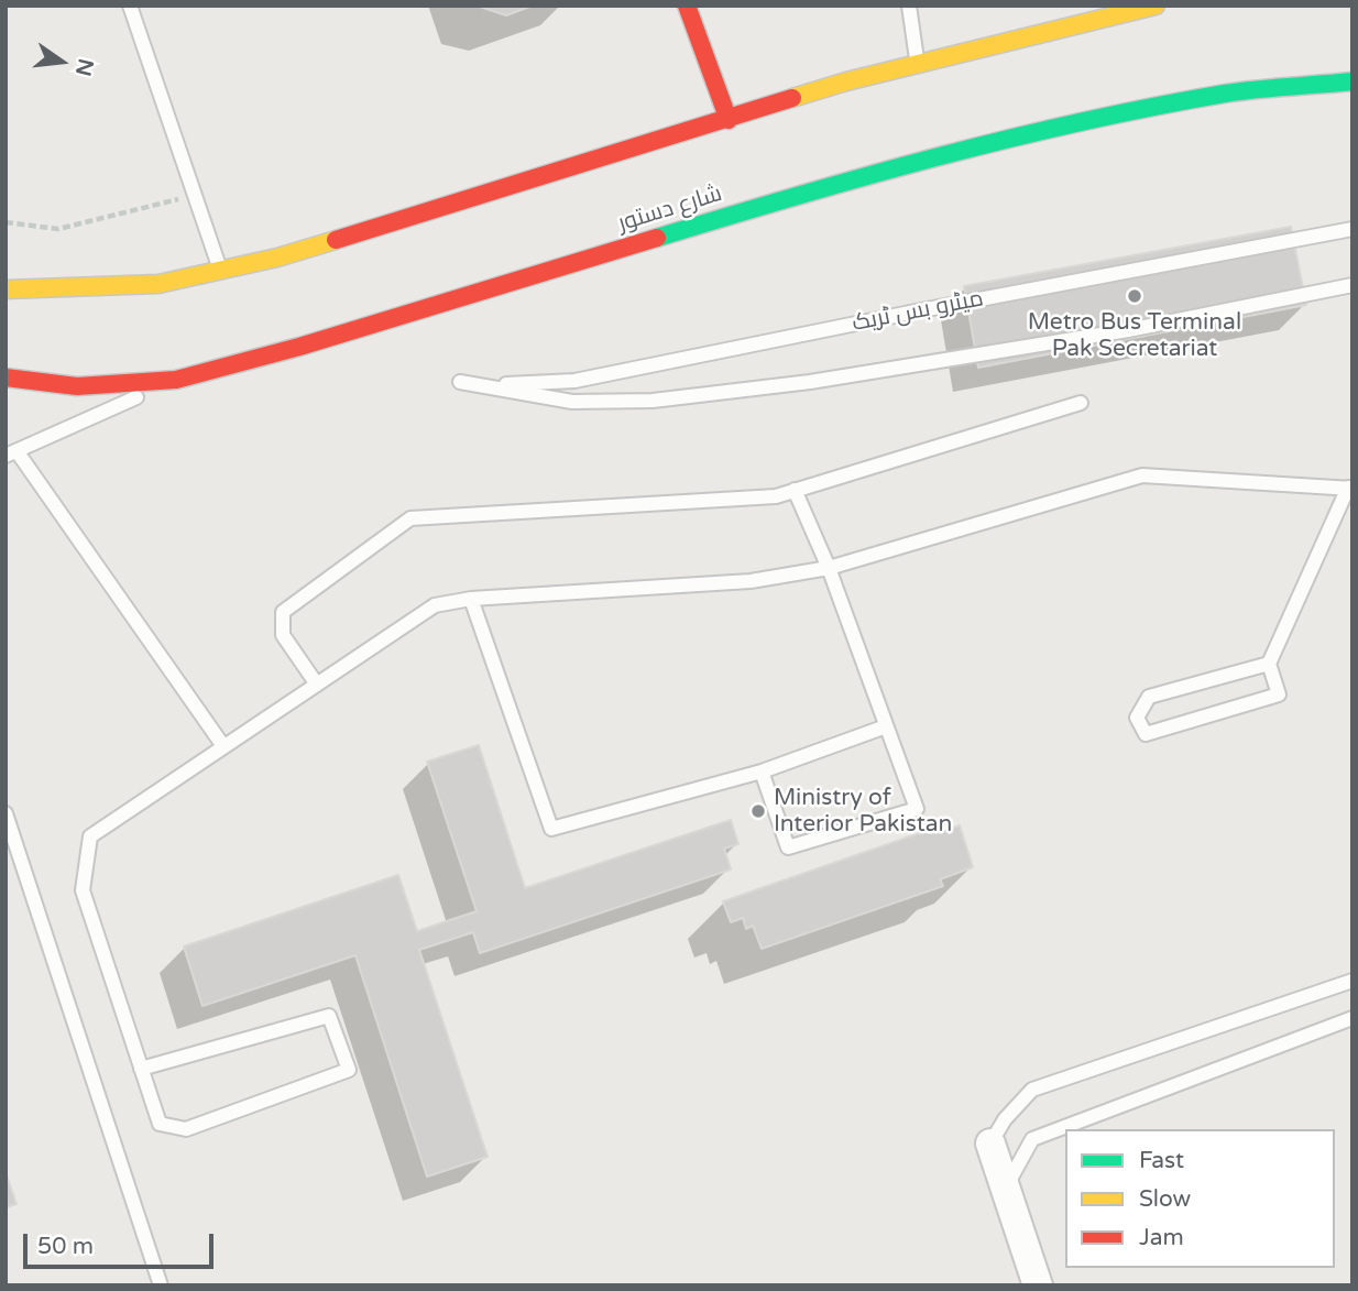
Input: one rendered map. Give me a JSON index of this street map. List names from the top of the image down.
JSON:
{
  "streets": {
    "main road": ["شارع دستور"],
    "lane": ["میٹرو بس ٹریک"]
  },
  "places": ["Metro Bus Terminal Pak Secretariat", "Ministry of Interior Pakistan"],
  "legend": ["Fast", "Slow", "Jam"],
  "scale_bar": "50 m",
  "north": "right"
}
